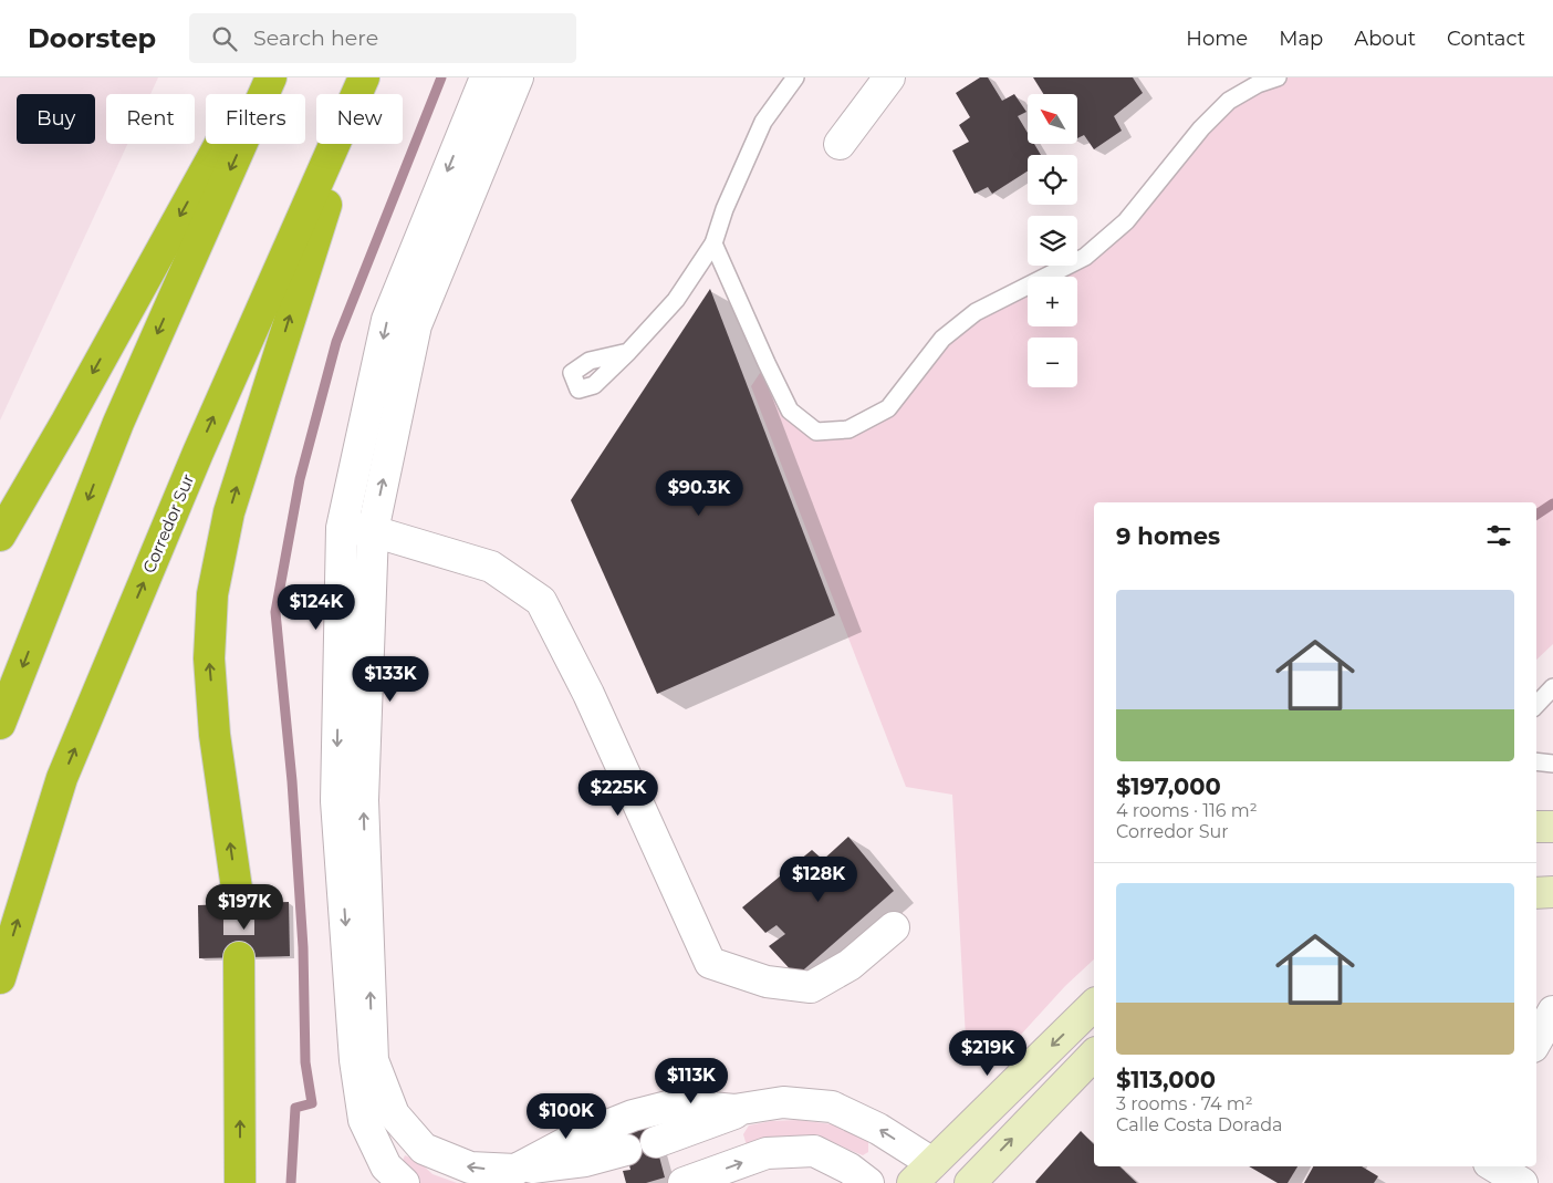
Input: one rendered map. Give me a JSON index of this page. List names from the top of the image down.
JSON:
{
  "streets": {
    "highway": ["Corredor Sur"]
  },
  "north": "top left",
  "page": {
    "header": "Doorstep",
    "search": "Search here",
    "nav": [
      "Home",
      "Map",
      "About",
      "Contact"
    ],
    "map_buttons": ["+", "−"],
    "chip": [
      "Buy",
      "Rent",
      "Filters",
      "New"
    ],
    "price": [
      "$90.3K",
      "$124K",
      "$133K",
      "$225K",
      "$128K",
      "$197K",
      "$219K",
      "$113K",
      "$100K"
    ],
    "heading": "9 homes",
    "list": [
      {
        "name": "$197,000",
        "note": "4 rooms · 116 m² · Corredor Sur"
      },
      {
        "name": "$113,000",
        "note": "3 rooms · 74 m² · Calle Costa Dorada"
      }
    ]
  }
}
